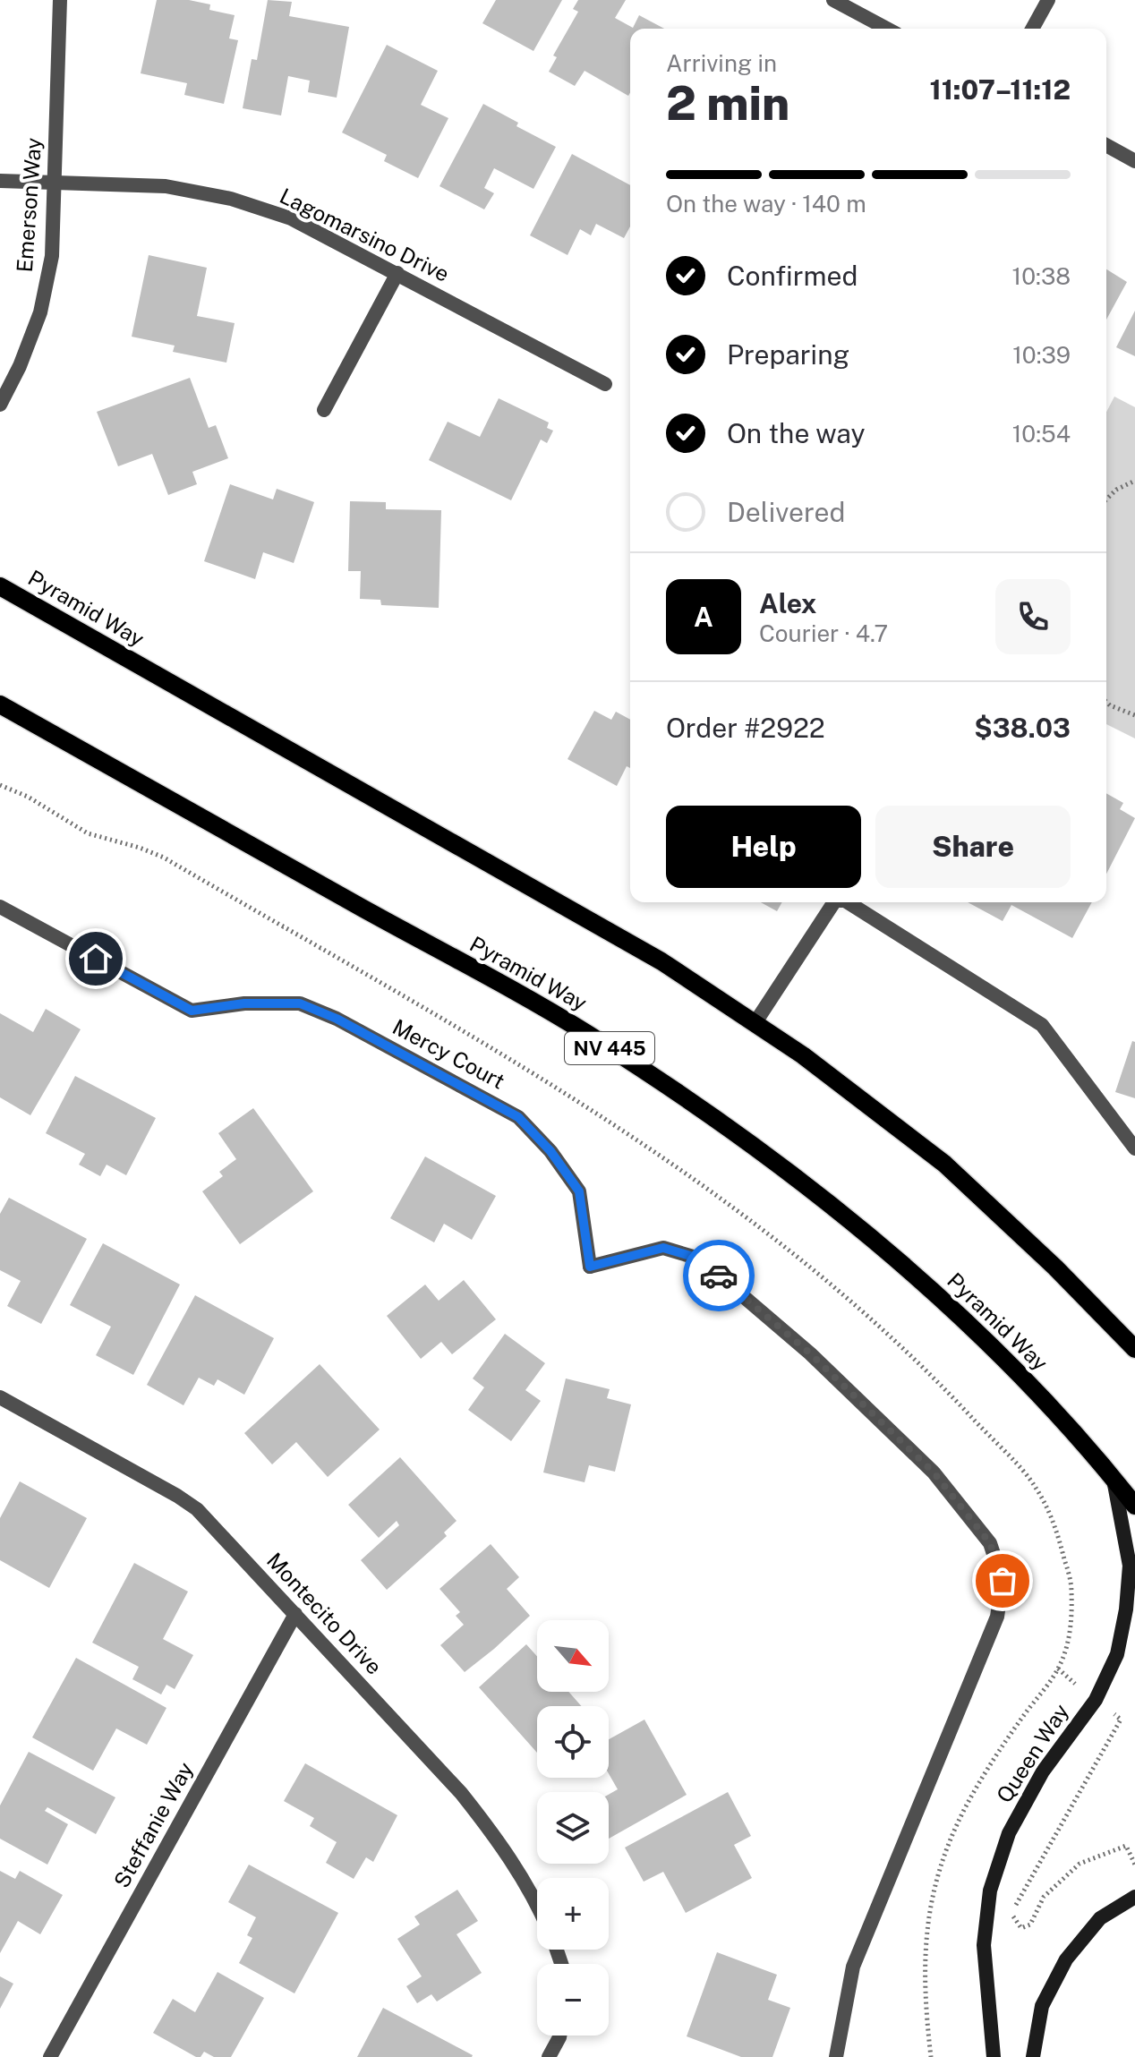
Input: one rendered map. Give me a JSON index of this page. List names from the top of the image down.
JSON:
{
  "streets": {
    "main road": ["Pyramid Way", "NV 445"],
    "street": [
      "Emerson Way",
      "Lagomarsino Drive",
      "Mercy Court",
      "Montecito Drive",
      "Queen Way",
      "Steffanie Way"
    ]
  },
  "crossings": [
    ["Emerson Way", "Lagomarsino Drive"],
    ["Pyramid Way", "Queen Way"],
    ["Montecito Drive", "Steffanie Way"]
  ],
  "north": "bottom right",
  "page": {
    "heading": ["2 min", "Arriving in", "11:07–11:12"],
    "panel": [
      "Alex",
      "Courier · 4.7",
      "Order #2922",
      "$38.03"
    ],
    "bar": "On the way · 140 m",
    "list": [
      ["Confirmed", "10:38"],
      ["Preparing", "10:39"],
      ["On the way", "10:54"],
      "Delivered"
    ],
    "round": "A",
    "buttons": ["Help", "Share"],
    "map_buttons": ["+", "−"]
  }
}
